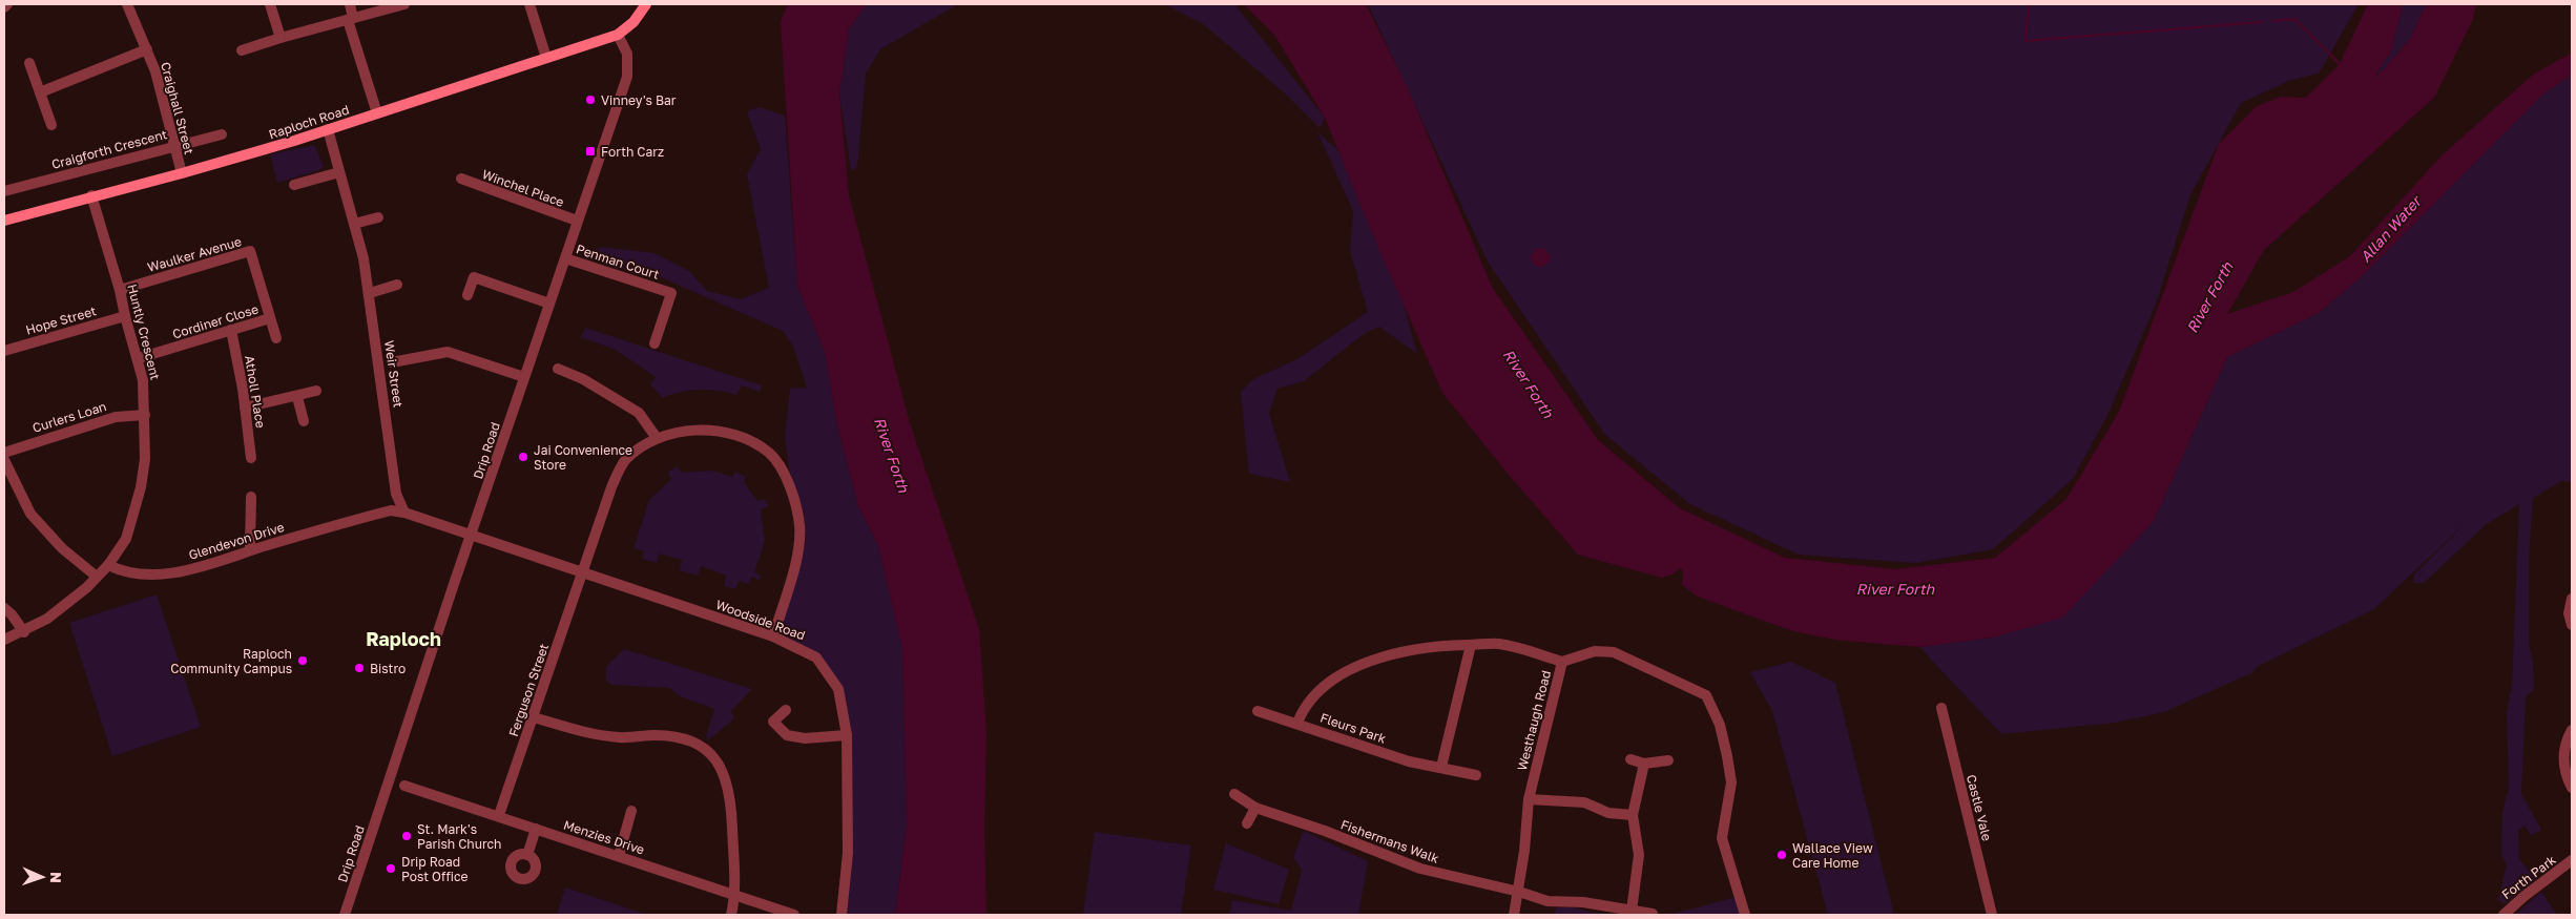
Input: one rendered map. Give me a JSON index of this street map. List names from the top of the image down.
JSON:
{
  "streets": {
    "street": [
      "Craighall Street",
      "Raploch Road",
      "Craigforth Crescent",
      "Winchel Place",
      "Waulker Avenue",
      "Penman Court",
      "Hope Street",
      "Cordiner Close",
      "Huntly Crescent",
      "Weir Street",
      "Atholl Place",
      "Curlers Loan",
      "Drip Road",
      "Glendevon Drive",
      "Woodside Road",
      "Ferguson Street",
      "Westhaugh Road",
      "Fleurs Park",
      "Castle Vale",
      "Menzies Drive",
      "Fishermans Walk",
      "Forth Park"
    ]
  },
  "crossings": [
    ["Craighall Street", "Raploch Road"],
    ["Craighall Street", "Craigforth Crescent"],
    ["Raploch Road", "Huntly Crescent"],
    ["Raploch Road", "Weir Street"],
    ["Raploch Road", "Drip Road"],
    ["Winchel Place", "Drip Road"],
    ["Waulker Avenue", "Cordiner Close"],
    ["Waulker Avenue", "Huntly Crescent"],
    ["Penman Court", "Drip Road"],
    ["Hope Street", "Huntly Crescent"],
    ["Cordiner Close", "Huntly Crescent"],
    ["Cordiner Close", "Atholl Place"],
    ["Huntly Crescent", "Curlers Loan"],
    ["Huntly Crescent", "Glendevon Drive"],
    ["Weir Street", "Glendevon Drive"],
    ["Weir Street", "Woodside Road"],
    ["Drip Road", "Woodside Road"],
    ["Glendevon Drive", "Woodside Road"],
    ["Woodside Road", "Ferguson Street"],
    ["Ferguson Street", "Menzies Drive"],
    ["Westhaugh Road", "Fishermans Walk"]
  ],
  "districts": ["Raploch"],
  "water": ["Allan Water", "River Forth"],
  "places": {
    "other": [
      "Vinney's Bar",
      "Jai Convenience Store",
      "Raploch Community Campus",
      "Bistro",
      "St. Mark's Parish Church",
      "Wallace View Care Home",
      "Drip Road Post Office"
    ],
    "transit": ["Forth Carz"]
  },
  "north": "right"
}
